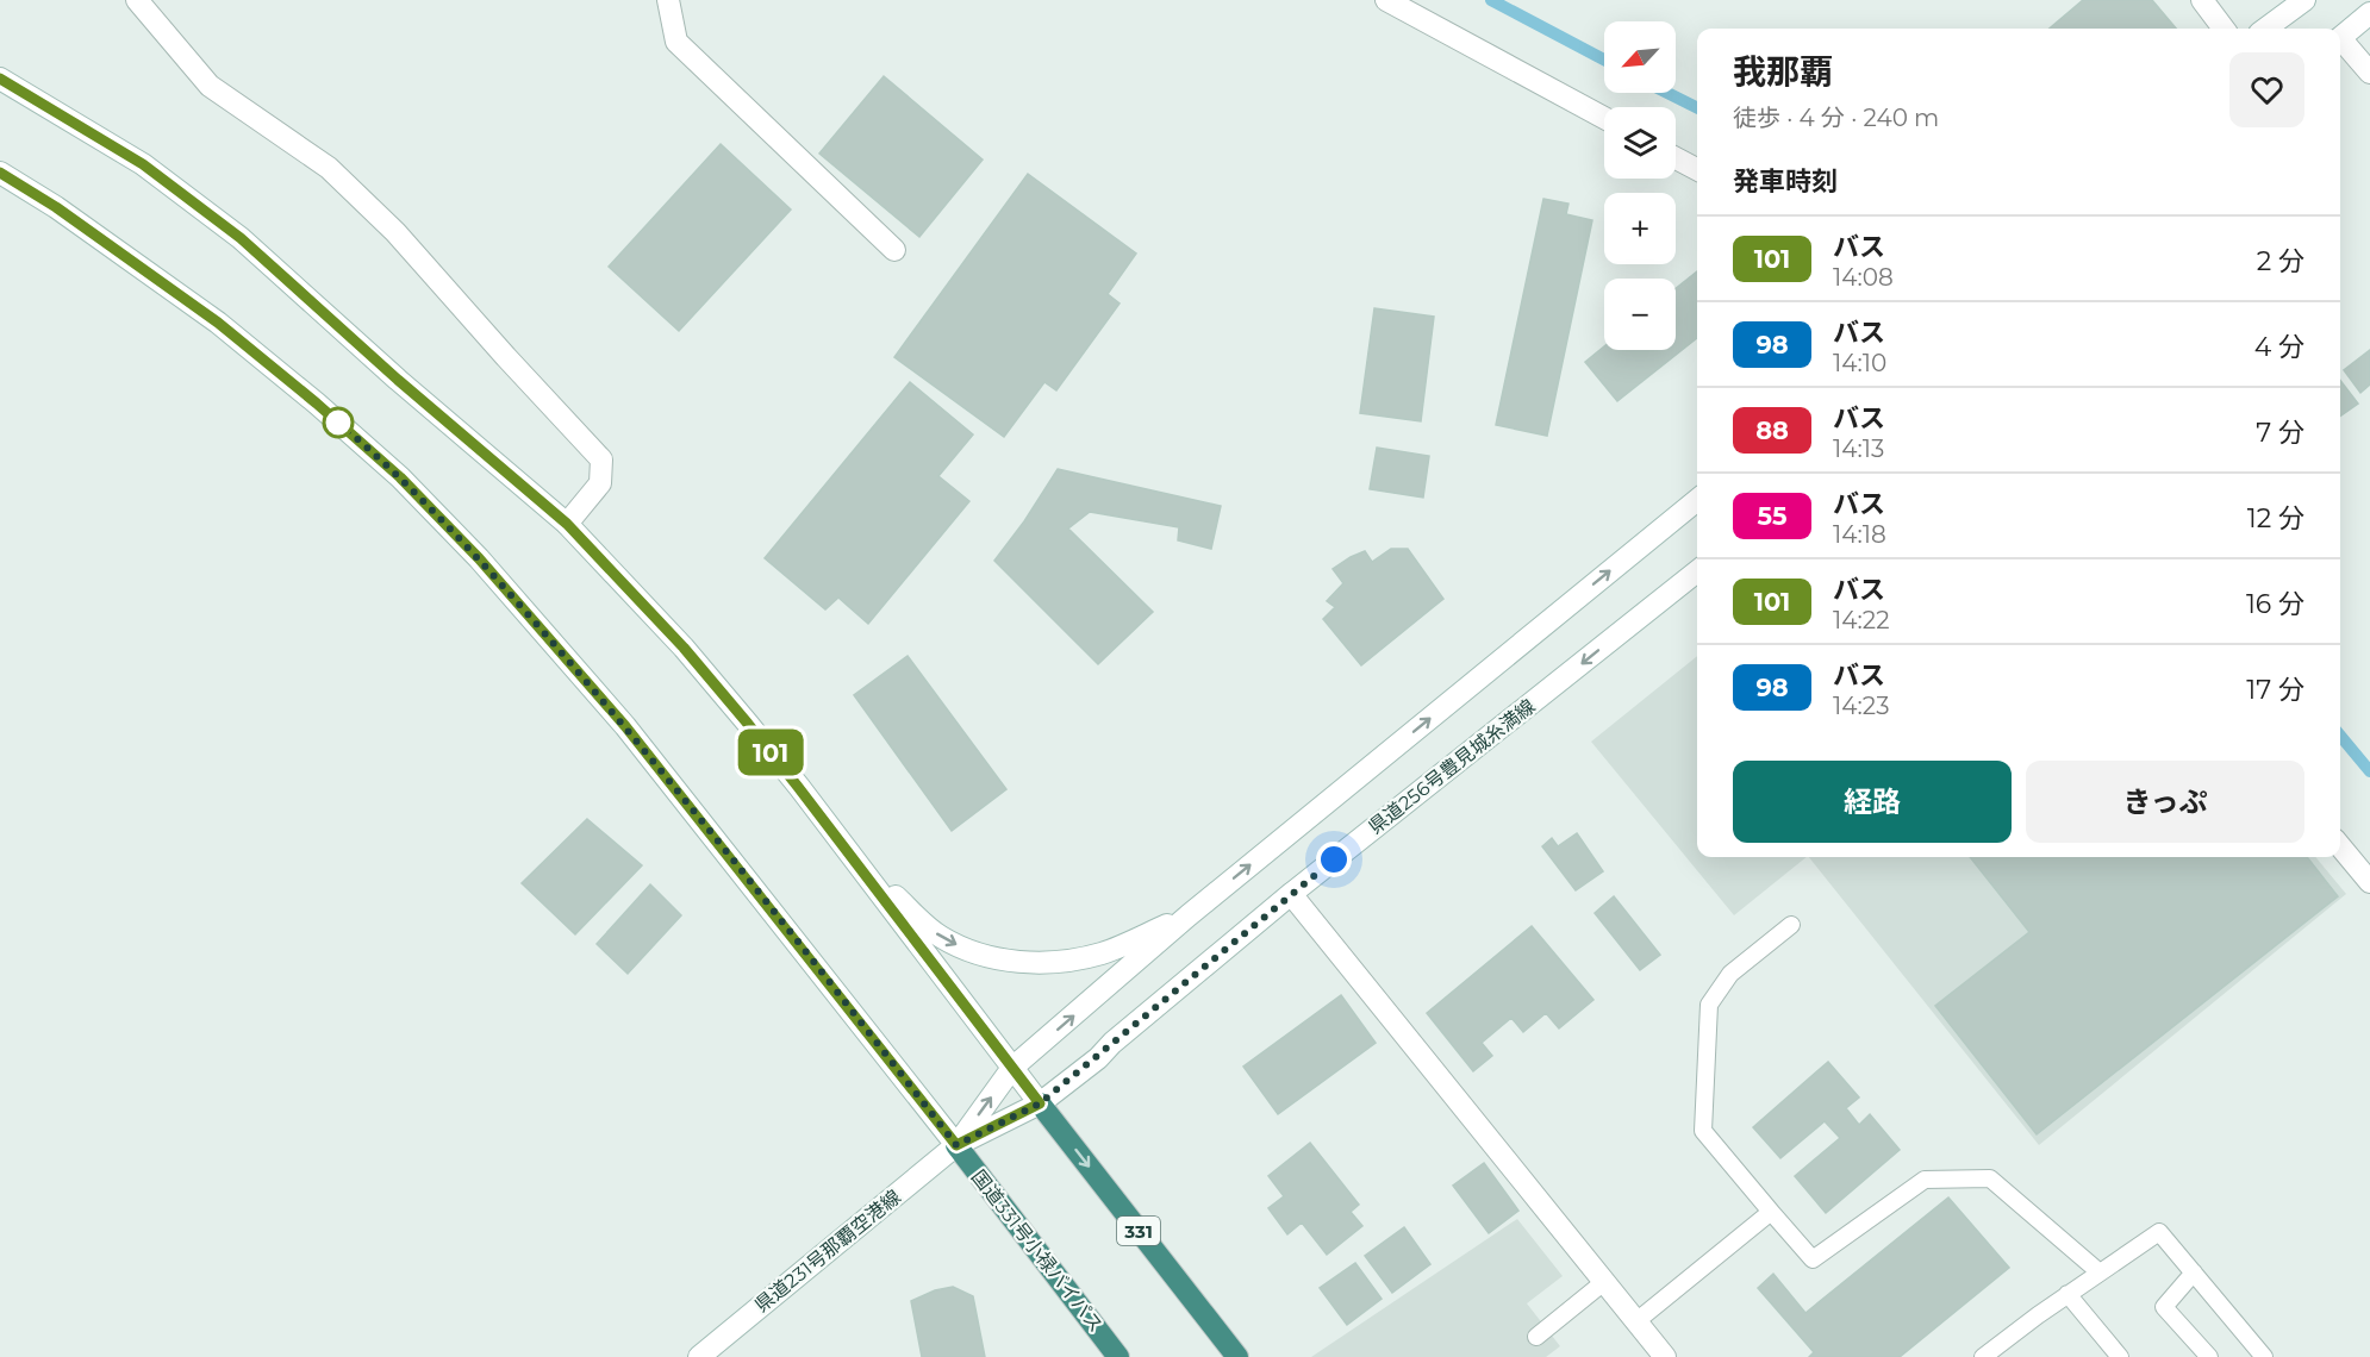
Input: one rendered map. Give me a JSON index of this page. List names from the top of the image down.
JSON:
{
  "streets": {
    "highway": ["331", "国道331号小禄バイパス"],
    "main road": ["県道256号豊見城糸満線", "県道231号那覇空港線"]
  },
  "crossings": [
    ["県道256号豊見城糸満線", "331"],
    ["県道256号豊見城糸満線", "県道231号那覇空港線"],
    ["県道256号豊見城糸満線", "国道331号小禄バイパス"],
    ["県道231号那覇空港線", "国道331号小禄バイパス"]
  ],
  "lines": ["bus line 101"],
  "north": "bottom left",
  "page": {
    "on_map": "101",
    "map_buttons": ["+", "−"],
    "heading": [
      ["我那覇", "徒歩 · 4 分 · 240 m"],
      "発車時刻"
    ],
    "list": [
      {
        "mark": "101",
        "name": "バス",
        "note": "14:08",
        "value": "2 分"
      },
      {
        "mark": "98",
        "name": "バス",
        "note": "14:10",
        "value": "4 分"
      },
      {
        "mark": "88",
        "name": "バス",
        "note": "14:13",
        "value": "7 分"
      },
      {
        "mark": "55",
        "name": "バス",
        "note": "14:18",
        "value": "12 分"
      },
      {
        "mark": "101",
        "name": "バス",
        "note": "14:22",
        "value": "16 分"
      },
      {
        "mark": "98",
        "name": "バス",
        "note": "14:23",
        "value": "17 分"
      }
    ],
    "buttons": ["経路", "きっぷ"]
  }
}
